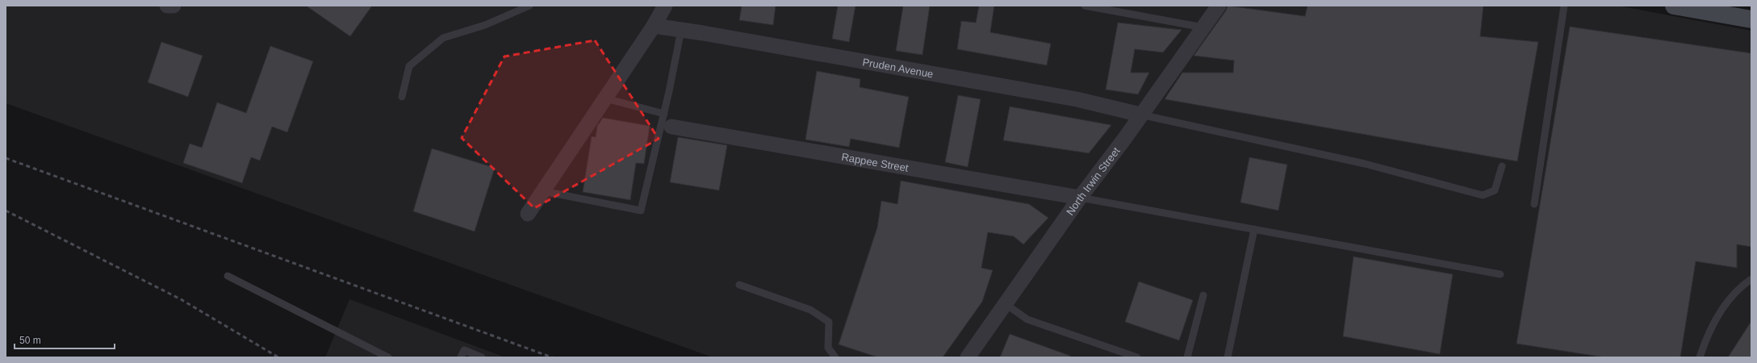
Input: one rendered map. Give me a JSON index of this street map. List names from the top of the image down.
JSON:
{
  "streets": {
    "street": ["Pruden Avenue", "Rappee Street", "North Irwin Street"]
  },
  "crossings": [
    ["Pruden Avenue", "North Irwin Street"],
    ["Rappee Street", "North Irwin Street"]
  ],
  "scale_bar": "50 m"
}
